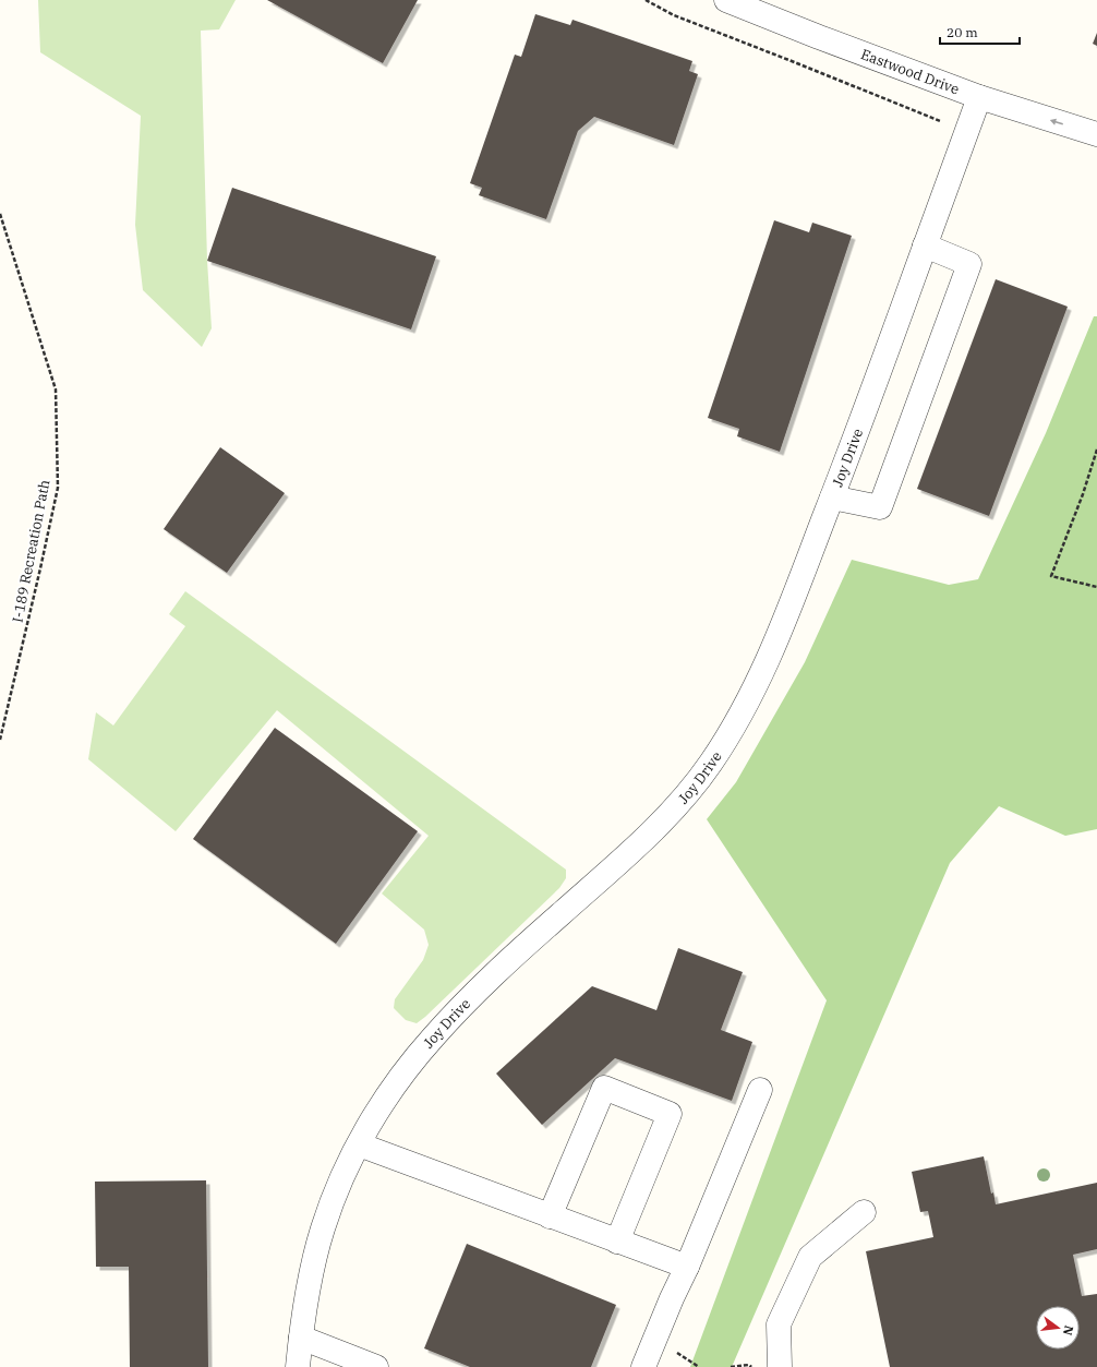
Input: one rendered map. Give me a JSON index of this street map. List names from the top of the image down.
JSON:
{
  "streets": {
    "street": ["Eastwood Drive", "Joy Drive"],
    "path": ["I-189 Recreation Path"]
  },
  "crossings": [
    ["Eastwood Drive", "Joy Drive"]
  ],
  "scale_bar": "20 m",
  "north": "right"
}
